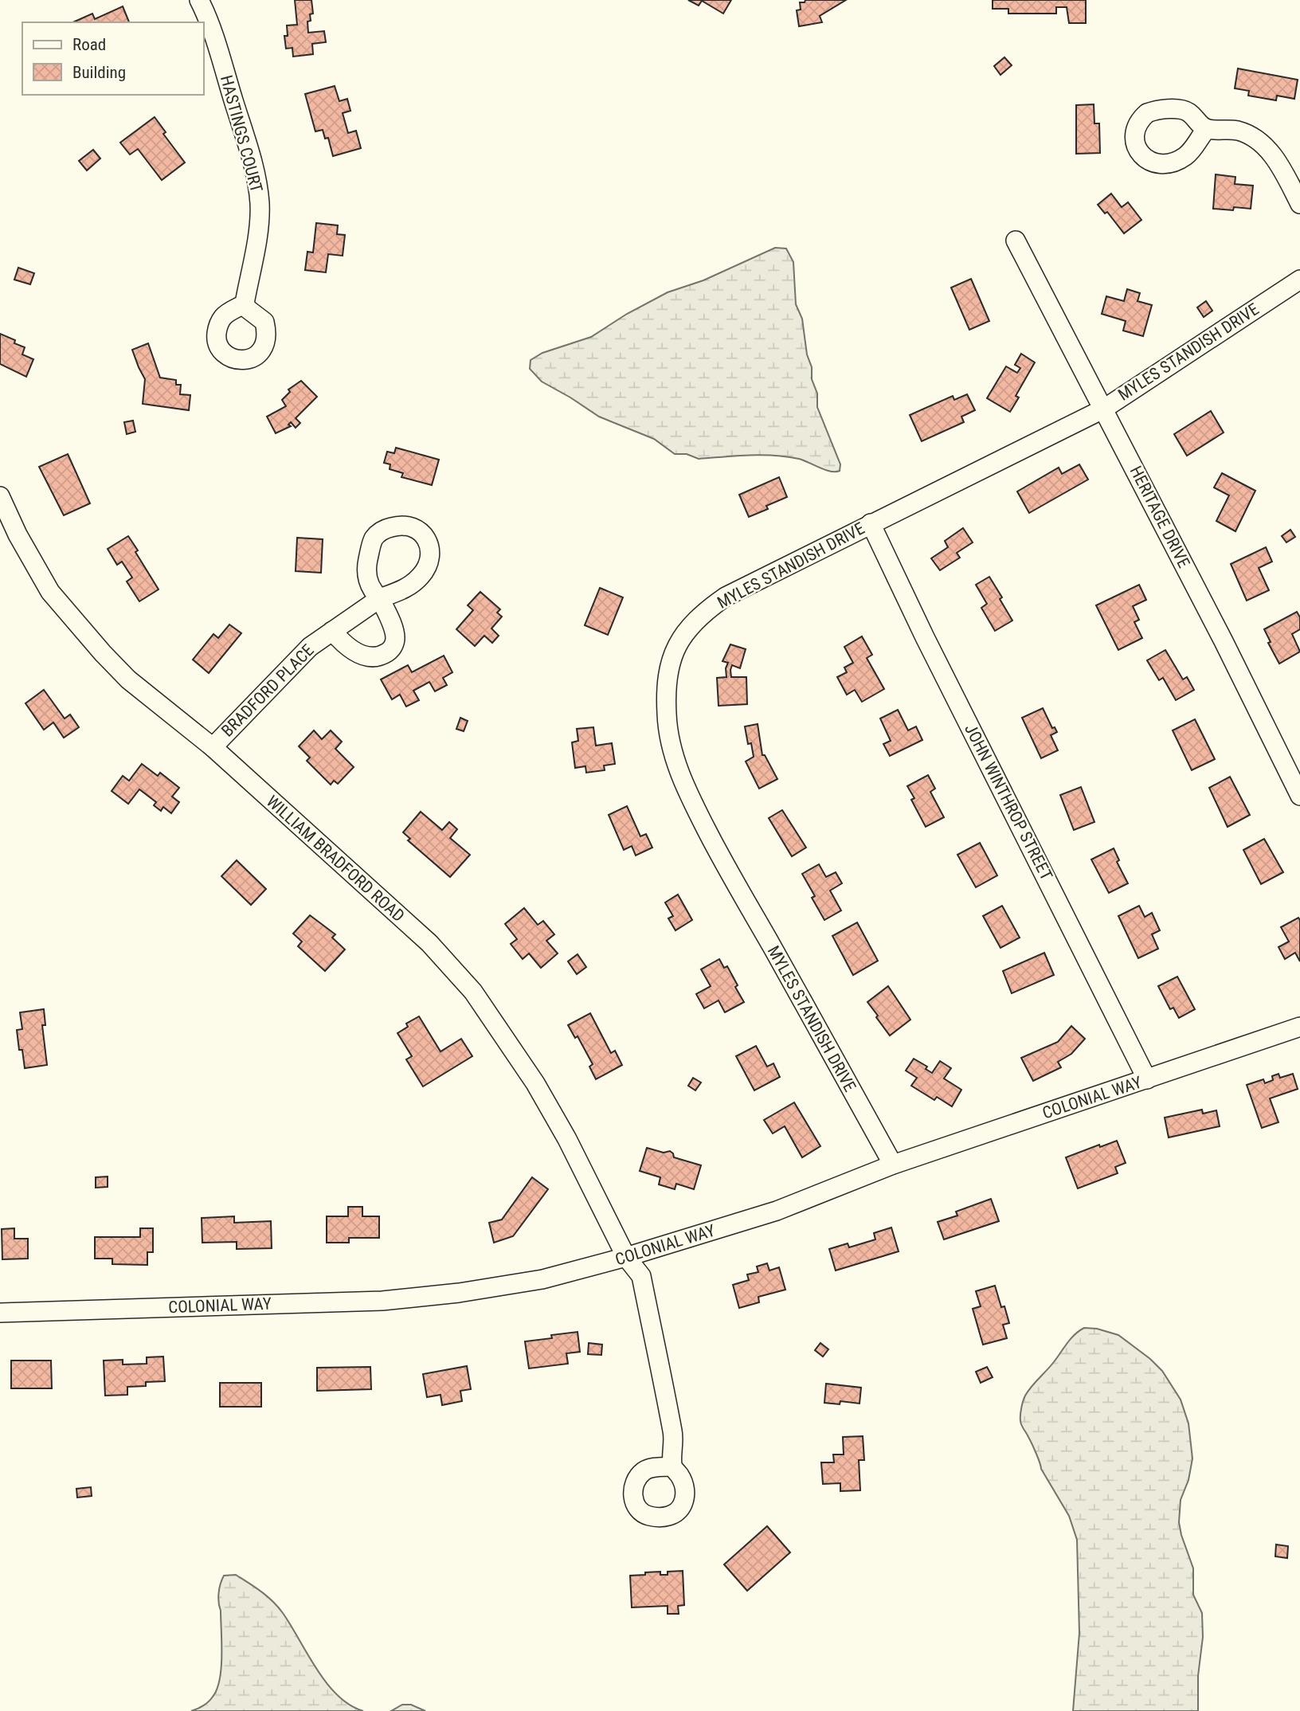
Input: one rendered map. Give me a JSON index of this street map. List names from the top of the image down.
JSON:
{
  "streets": {
    "street": [
      "HASTINGS COURT",
      "MYLES STANDISH DRIVE",
      "HERITAGE DRIVE",
      "BRADFORD PLACE",
      "JOHN WINTHROP STREET",
      "WILLIAM BRADFORD ROAD",
      "COLONIAL WAY"
    ]
  },
  "crossings": [
    ["MYLES STANDISH DRIVE", "HERITAGE DRIVE"],
    ["MYLES STANDISH DRIVE", "JOHN WINTHROP STREET"],
    ["MYLES STANDISH DRIVE", "COLONIAL WAY"],
    ["BRADFORD PLACE", "WILLIAM BRADFORD ROAD"],
    ["JOHN WINTHROP STREET", "COLONIAL WAY"],
    ["WILLIAM BRADFORD ROAD", "COLONIAL WAY"]
  ],
  "legend": ["Road", "Building"]
}
